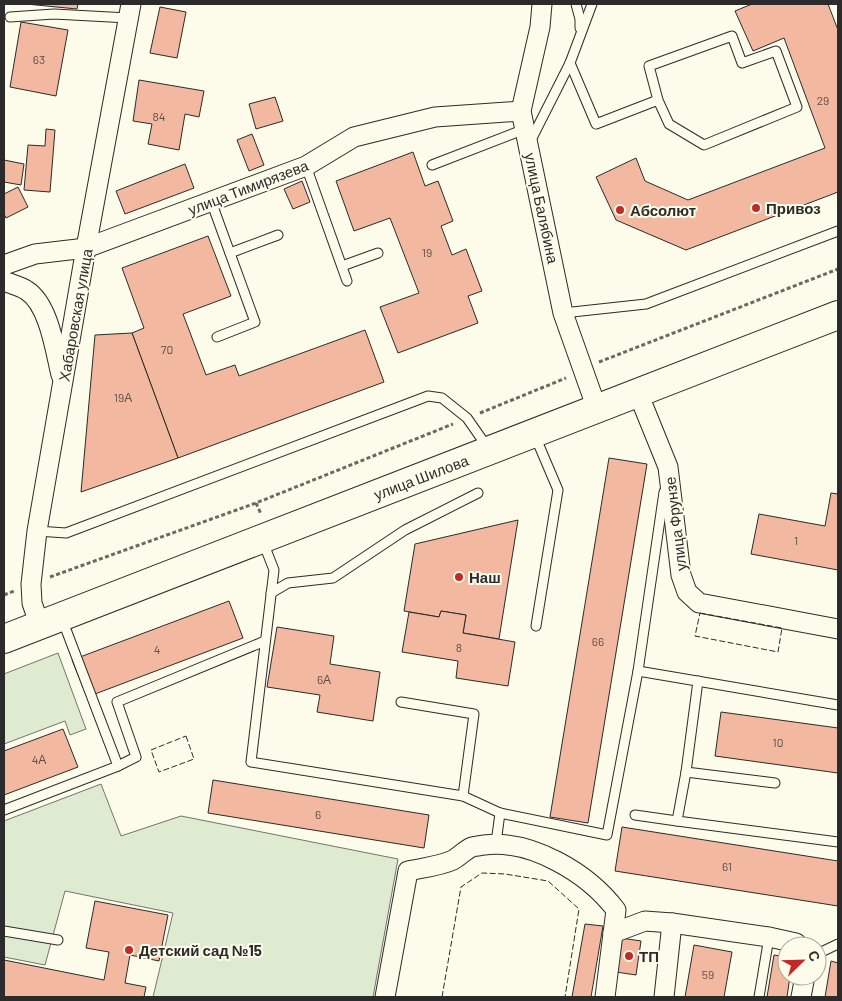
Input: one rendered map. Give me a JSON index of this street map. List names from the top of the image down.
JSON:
{
  "streets": {
    "main road": ["улица Шилова"],
    "street": [
      "улица Тимирязева",
      "улица Балябина",
      "Хабаровская улица",
      "улица Фрунзе"
    ]
  },
  "crossings": [
    ["улица Тимирязева", "улица Балябина"],
    ["улица Тимирязева", "Хабаровская улица"],
    ["улица Балябина", "улица Шилова"],
    ["Хабаровская улица", "улица Шилова"],
    ["улица Шилова", "улица Фрунзе"]
  ],
  "places": [
    "Привоз",
    "Абсолют",
    "Наш",
    "Детский сад №15",
    "ТП"
  ],
  "house_numbers": [
    "63",
    "29",
    "84",
    "19",
    "70",
    "19А",
    "1",
    "66",
    "8",
    "4",
    "6А",
    "10",
    "4А",
    "6",
    "61",
    "59"
  ],
  "north": "top right"
}
